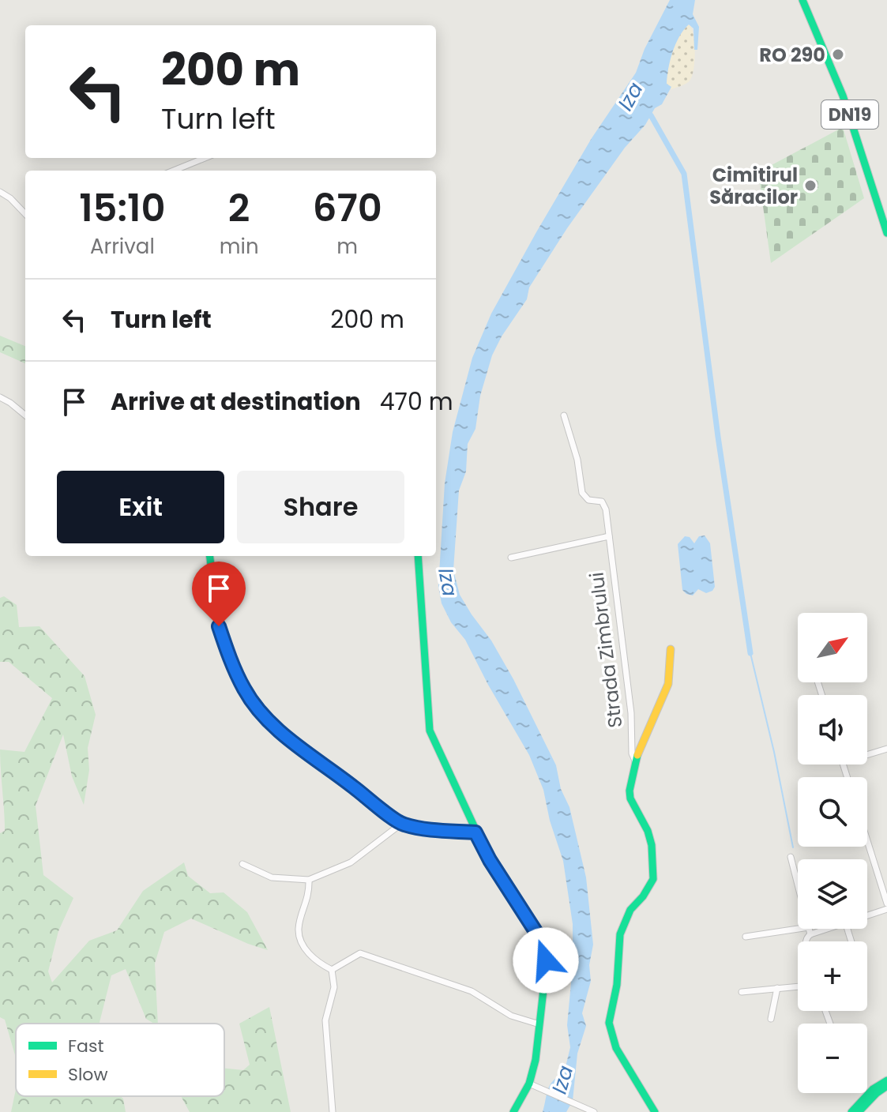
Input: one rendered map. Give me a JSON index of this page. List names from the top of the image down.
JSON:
{
  "streets": {
    "street": ["DN19", "Strada Zimbrului"]
  },
  "water": ["Iza"],
  "places": ["RO 290", "Cimitirul Săracilor"],
  "legend": ["Fast", "Slow"],
  "north": "top right",
  "page": {
    "turn": ["200 m", "Turn left"],
    "eta": [
      "15:10",
      "Arrival",
      "2",
      "min",
      "670",
      "m"
    ],
    "list": [
      {
        "name": "Turn left",
        "value": "200 m"
      },
      {
        "name": "Arrive at destination",
        "value": "470 m"
      }
    ],
    "buttons": ["Exit", "Share"],
    "map_buttons": ["+", "−"]
  }
}
